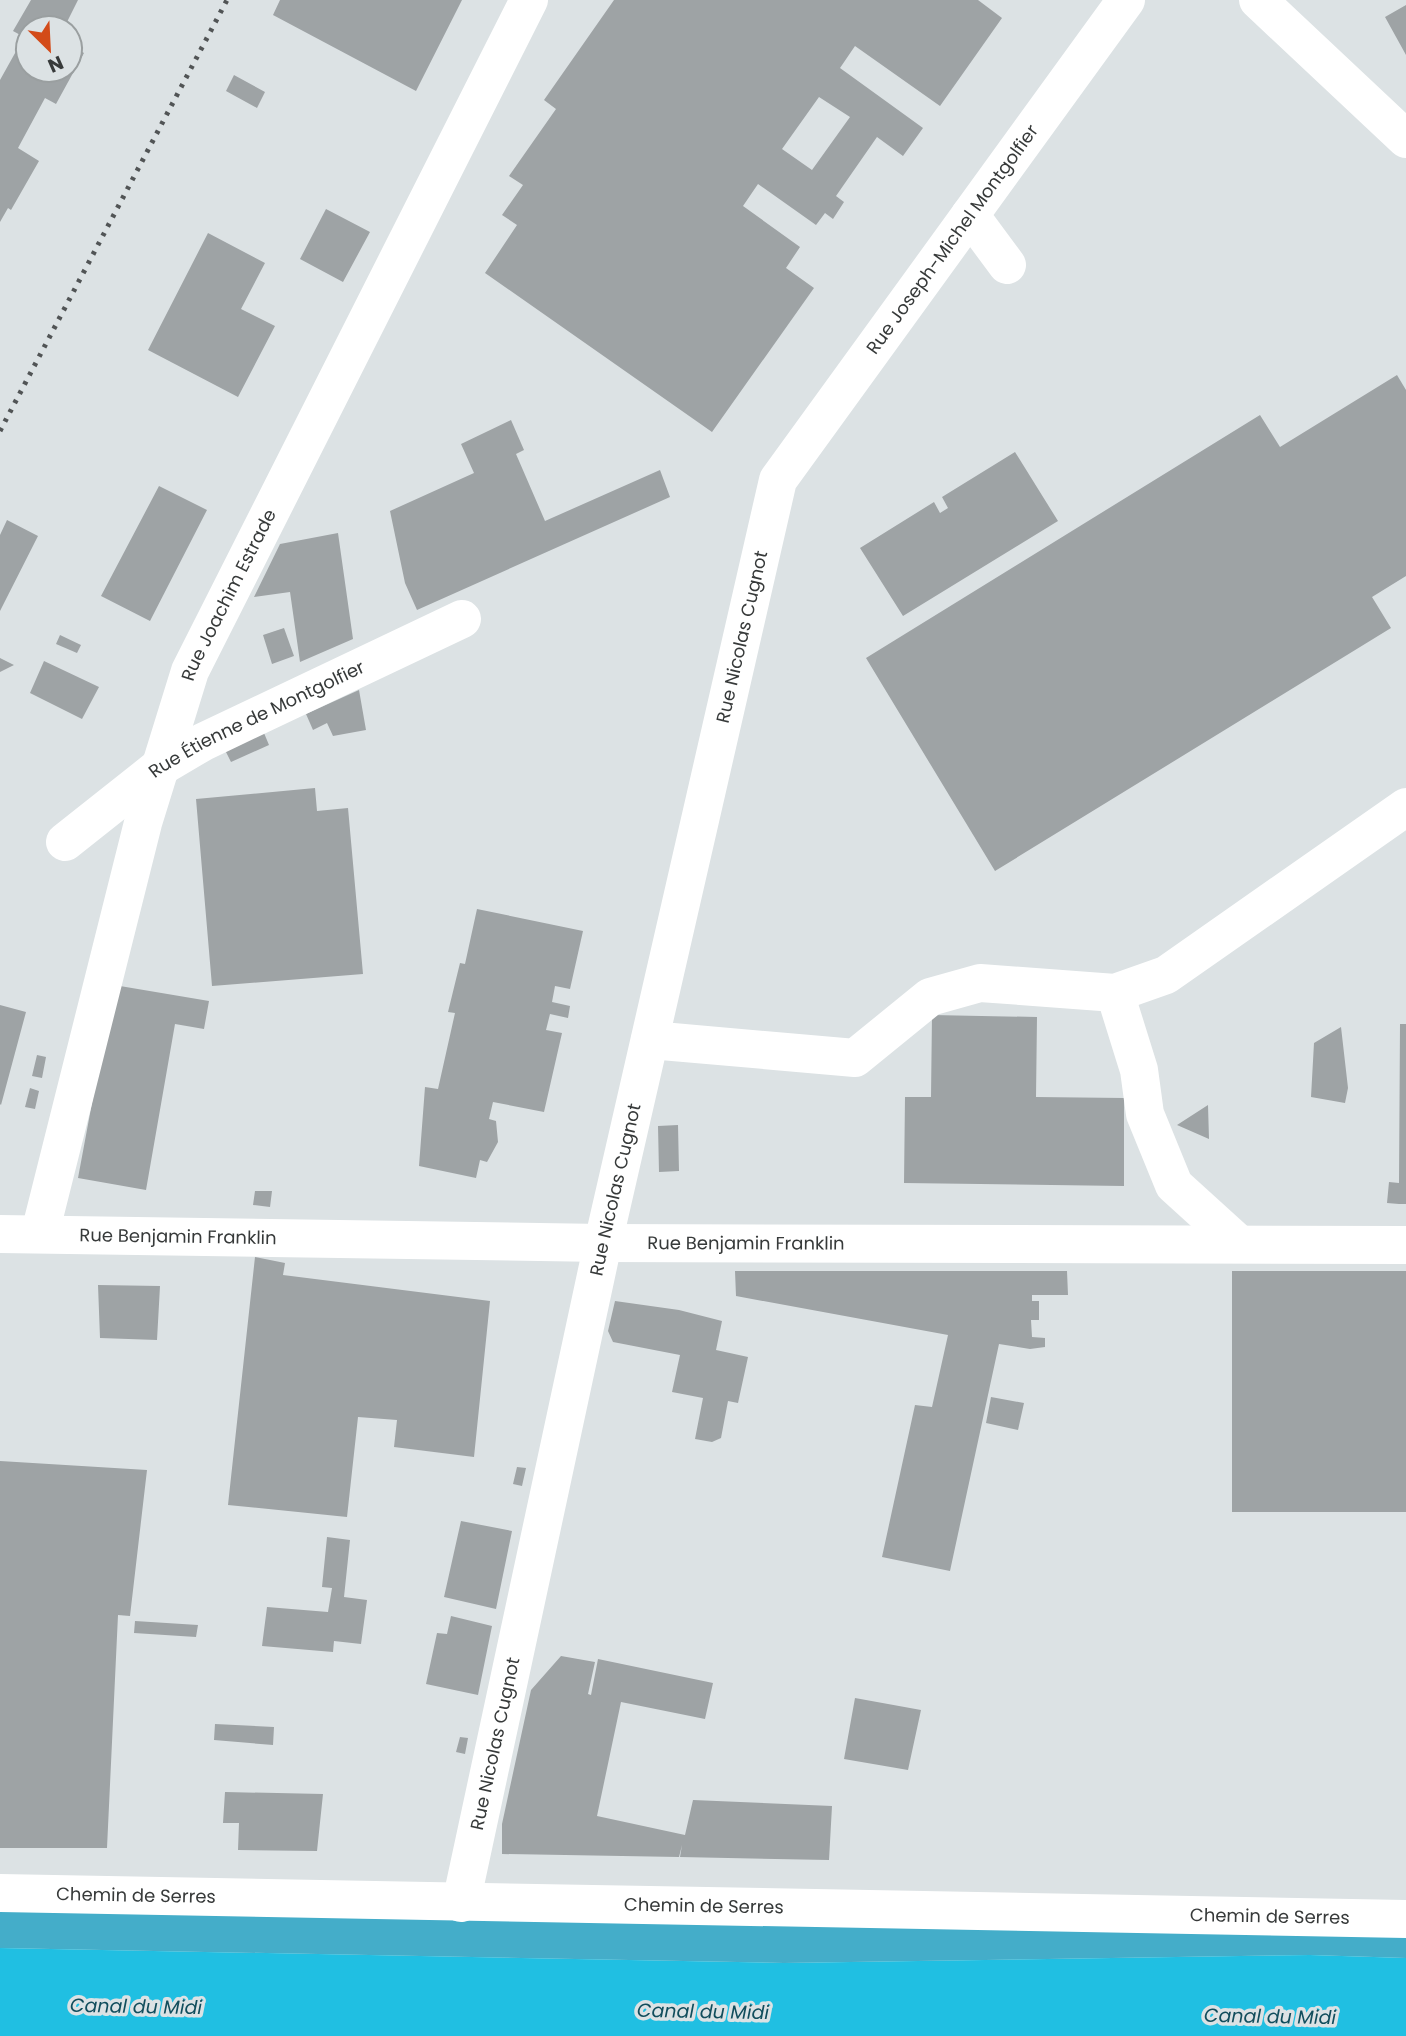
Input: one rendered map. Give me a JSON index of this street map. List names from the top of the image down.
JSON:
{
  "streets": {
    "street": [
      "Rue Joseph-Michel Montgolfier",
      "Rue Joachim Estrade",
      "Rue Nicolas Cugnot",
      "Rue Étienne de Montgolfier",
      "Rue Benjamin Franklin",
      "Chemin de Serres"
    ]
  },
  "crossings": [
    ["Rue Joseph-Michel Montgolfier", "Rue Nicolas Cugnot"],
    ["Rue Joachim Estrade", "Rue Étienne de Montgolfier"],
    ["Rue Joachim Estrade", "Rue Benjamin Franklin"],
    ["Rue Nicolas Cugnot", "Rue Benjamin Franklin"],
    ["Rue Nicolas Cugnot", "Chemin de Serres"]
  ],
  "water": ["Canal du Midi"],
  "north": "bottom right"
}
